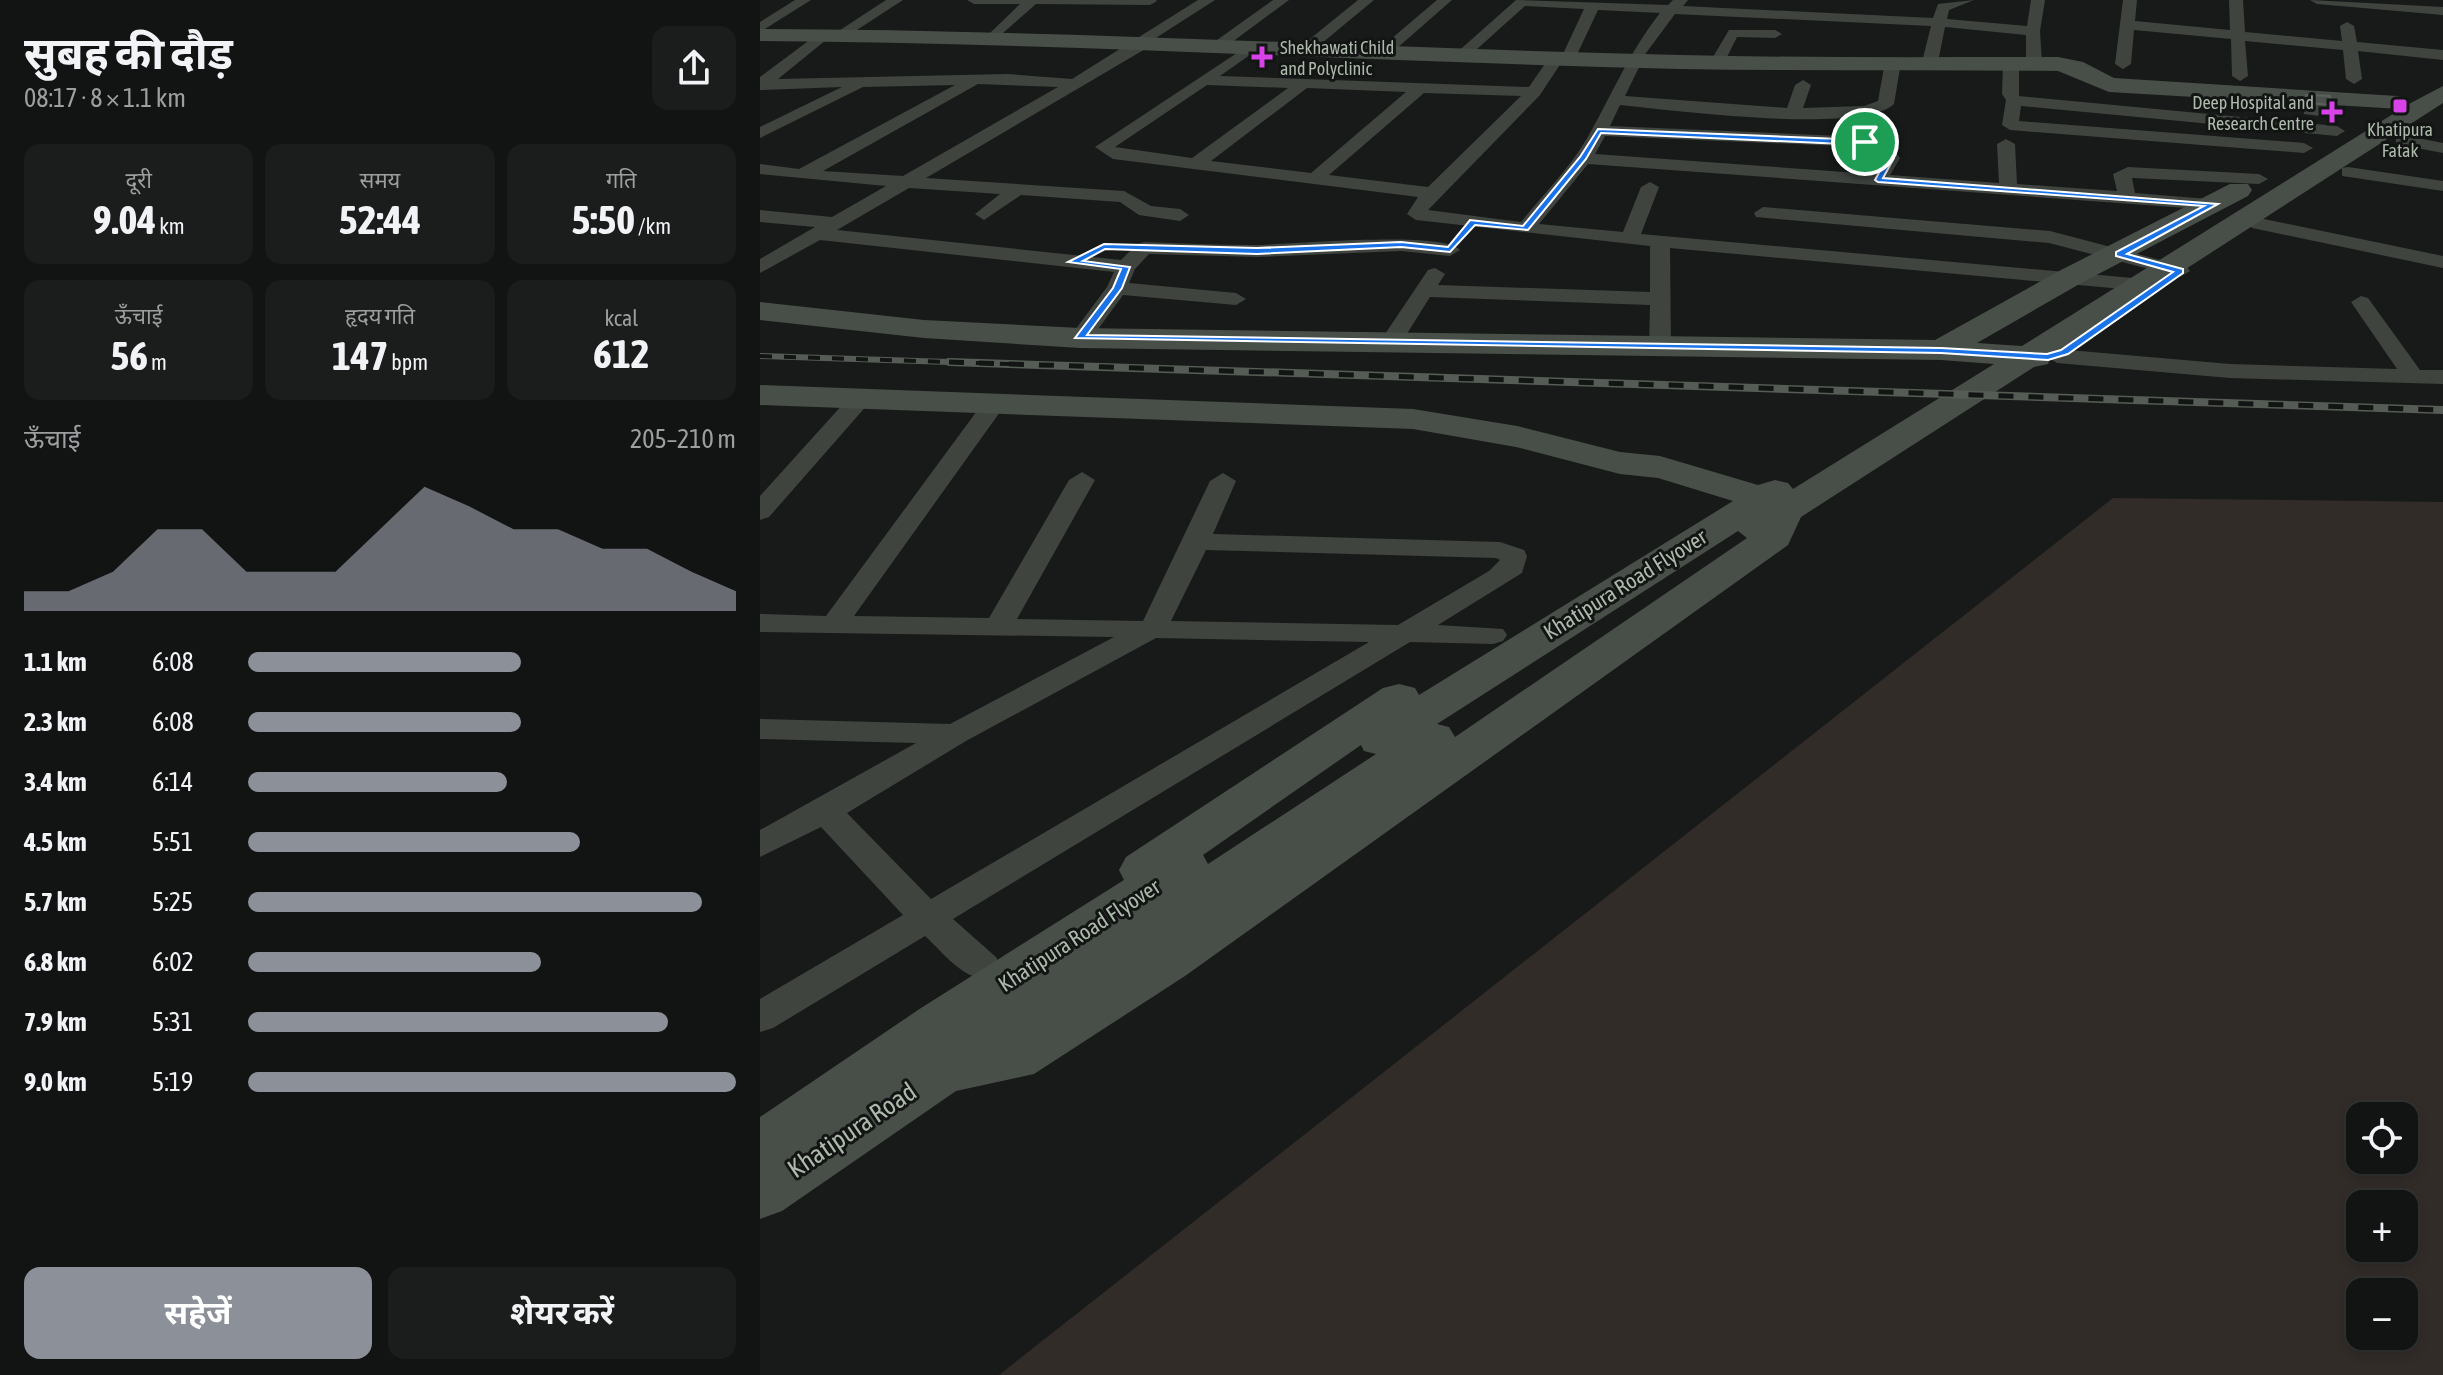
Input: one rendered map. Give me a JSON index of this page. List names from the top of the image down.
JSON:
{
  "streets": {
    "street": ["Khatipura Road Flyover", "Khatipura Road"]
  },
  "crossings": [
    ["Khatipura Road Flyover", "Khatipura Road"]
  ],
  "places": {
    "health": ["Shekhawati Child and Polyclinic", "Deep Hospital and Research Centre"],
    "transit": ["Khatipura Fatak"]
  },
  "page": {
    "heading": ["सुबह की दौड़", "08:17 · 8 × 1.1 km"],
    "stats": [
      ["दूरी", "9.04 km"],
      ["समय", "52:44"],
      ["गति", "5:50 /km"],
      ["ऊँचाई", "56 m"],
      ["हृदय गति", "147 bpm"],
      ["kcal", "612"]
    ],
    "chart": ["ऊँचाई", "205–210 m"],
    "list": [
      {
        "name": "1.1 km",
        "note": "6:08"
      },
      {
        "name": "2.3 km",
        "note": "6:08"
      },
      {
        "name": "3.4 km",
        "note": "6:14"
      },
      {
        "name": "4.5 km",
        "note": "5:51"
      },
      {
        "name": "5.7 km",
        "note": "5:25"
      },
      {
        "name": "6.8 km",
        "note": "6:02"
      },
      {
        "name": "7.9 km",
        "note": "5:31"
      },
      {
        "name": "9.0 km",
        "note": "5:19"
      }
    ],
    "map_buttons": ["+", "−"],
    "buttons": ["सहेजें", "शेयर करें"]
  }
}
